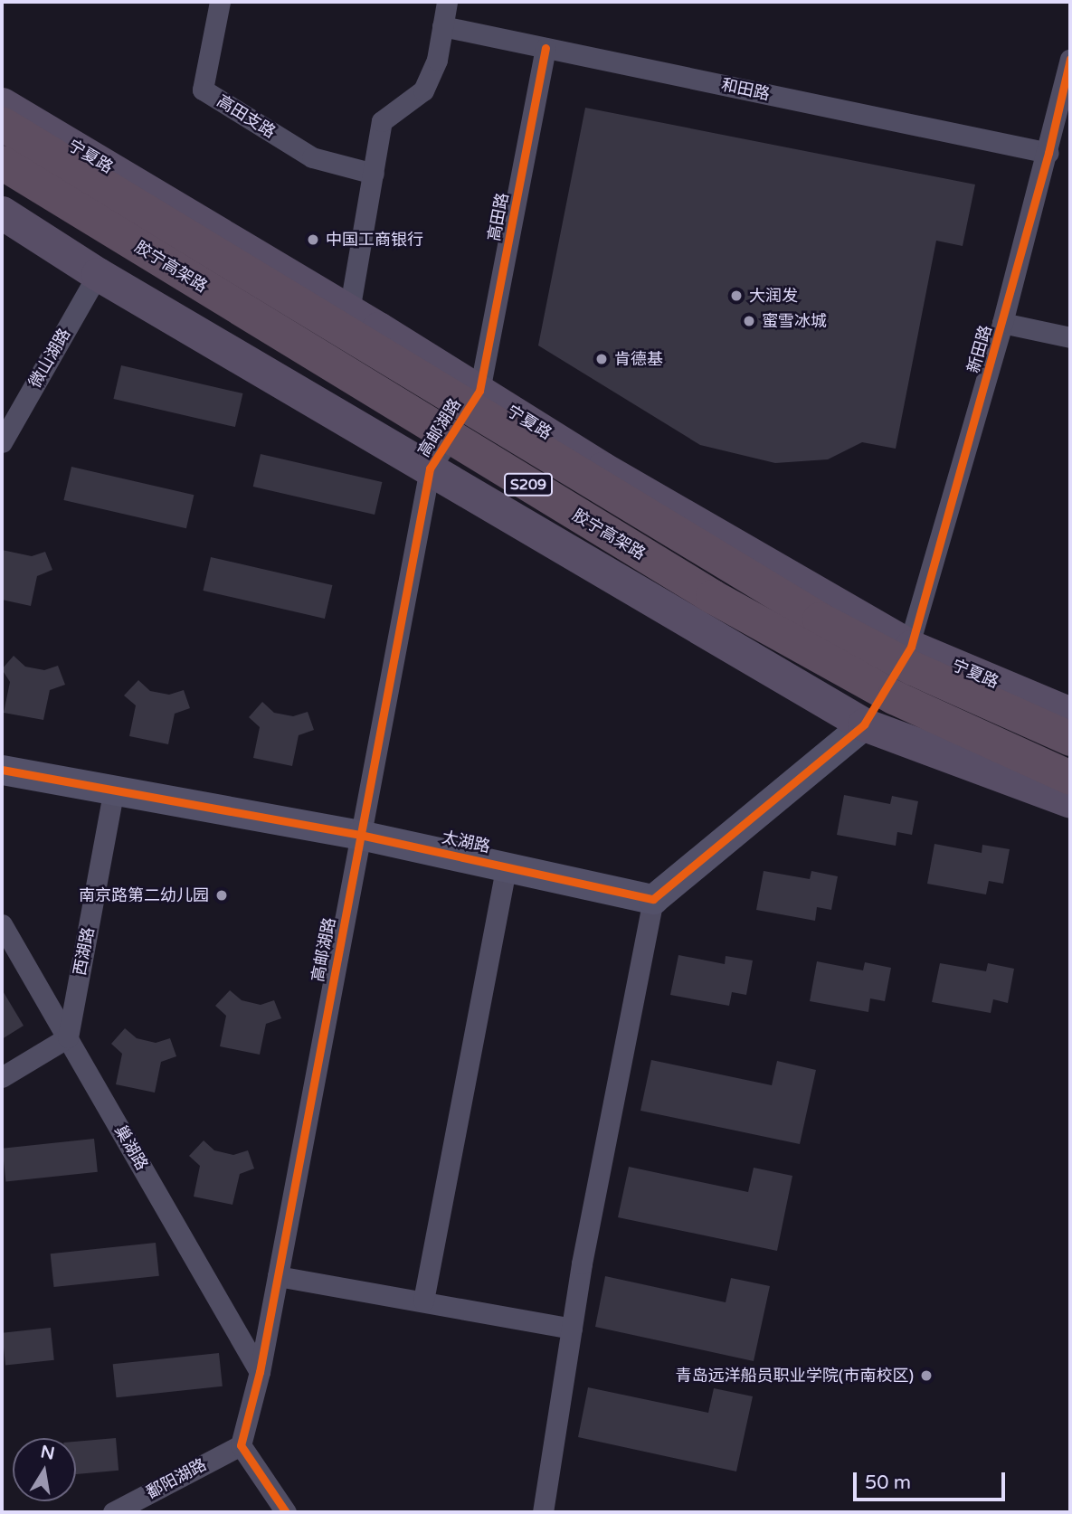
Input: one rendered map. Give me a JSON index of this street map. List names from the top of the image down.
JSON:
{
  "streets": {
    "highway": ["胶宁高架路", "S209"],
    "main road": ["宁夏路"],
    "street": [
      "和田路",
      "高田支路",
      "高田路",
      "新田路",
      "微山湖路",
      "高邮湖路",
      "太湖路",
      "西湖路",
      "巢湖路",
      "鄱阳湖路"
    ]
  },
  "crossings": [
    ["和田路", "高田路"],
    ["和田路", "新田路"],
    ["宁夏路", "高田路"],
    ["宁夏路", "新田路"],
    ["宁夏路", "高邮湖路"],
    ["高田路", "高邮湖路"],
    ["高邮湖路", "太湖路"],
    ["高邮湖路", "巢湖路"],
    ["高邮湖路", "鄱阳湖路"],
    ["太湖路", "西湖路"],
    ["西湖路", "巢湖路"]
  ],
  "places": [
    "中国工商银行",
    "大润发",
    "蜜雪冰城",
    "肯德基",
    "南京路第二幼儿园",
    "青岛远洋船员职业学院(市南校区)"
  ],
  "scale_bar": "50 m",
  "north": "top"
}
